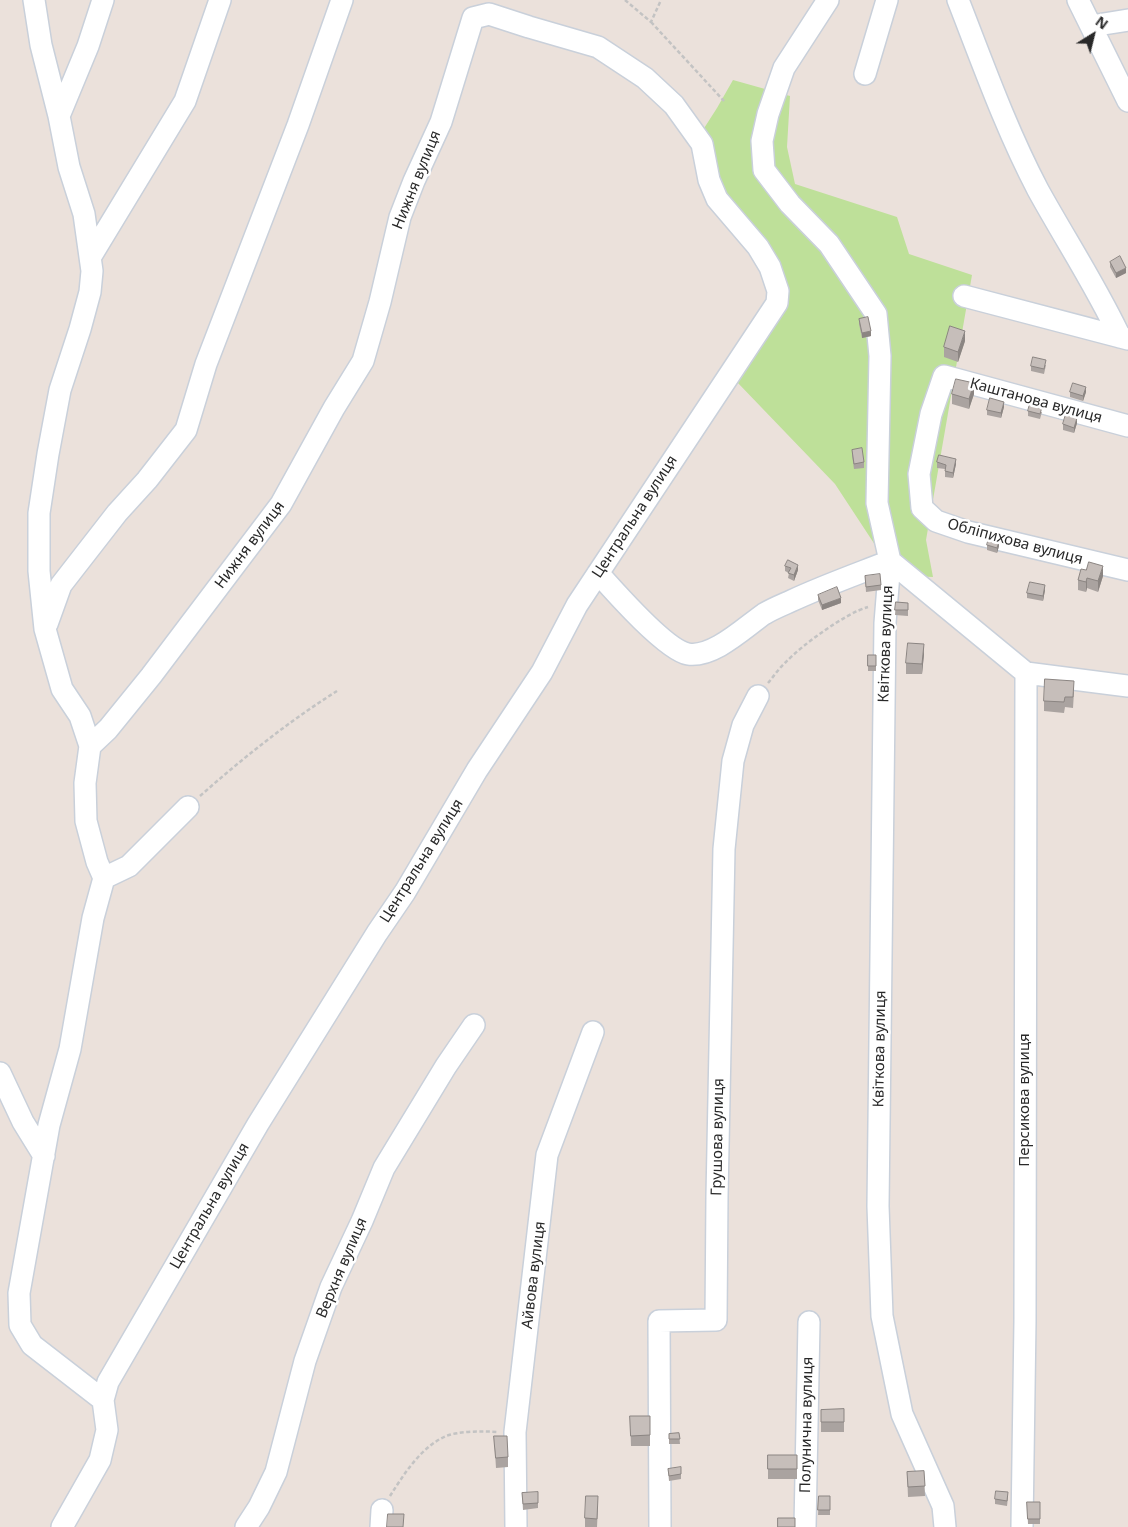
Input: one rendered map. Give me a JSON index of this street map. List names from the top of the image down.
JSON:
{
  "streets": {
    "street": [
      "Нижня вулиця",
      "Каштанова вулиця",
      "Центральна вулиця",
      "Обліпихова вулиця",
      "Квіткова вулиця",
      "Персикова вулиця",
      "Грушова вулиця",
      "Верхня вулиця",
      "Айвова вулиця",
      "Полунична вулиця"
    ]
  },
  "crossings": [
    ["Нижня вулиця", "Центральна вулиця"],
    ["Каштанова вулиця", "Обліпихова вулиця"]
  ],
  "north": "top right"
}
